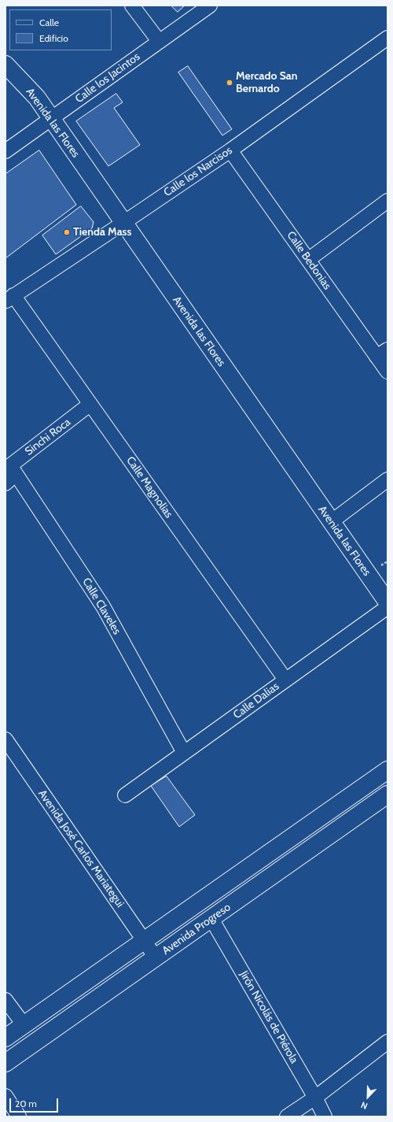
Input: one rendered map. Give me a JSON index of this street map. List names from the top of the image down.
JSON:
{
  "streets": {
    "main road": ["Avenida las Flores", "Avenida Progreso"],
    "street": [
      "Calle los Jacintos",
      "Calle los Narcisos",
      "Calle Bedonias",
      "Sinchi Roca",
      "Calle Magnolias",
      "Calle Claveles",
      "Calle Dalias",
      "Avenida José Carlos Mariategui",
      "Jirón Nicolás de Piérola"
    ]
  },
  "crossings": [
    ["Calle los Jacintos", "Avenida las Flores"],
    ["Avenida las Flores", "Calle los Narcisos"],
    ["Calle los Narcisos", "Calle Bedonias"],
    ["Calle los Narcisos", "Calle Magnolias"],
    ["Sinchi Roca", "Calle Magnolias"],
    ["Sinchi Roca", "Calle Claveles"],
    ["Calle Magnolias", "Calle Dalias"],
    ["Calle Claveles", "Calle Dalias"],
    ["Avenida José Carlos Mariategui", "Avenida Progreso"],
    ["Avenida Progreso", "Jirón Nicolás de Piérola"]
  ],
  "places": ["Mercado San Bernardo", "Tienda Mass"],
  "legend": ["Calle", "Edificio"],
  "scale_bar": "20 m",
  "north": "bottom left"
}
